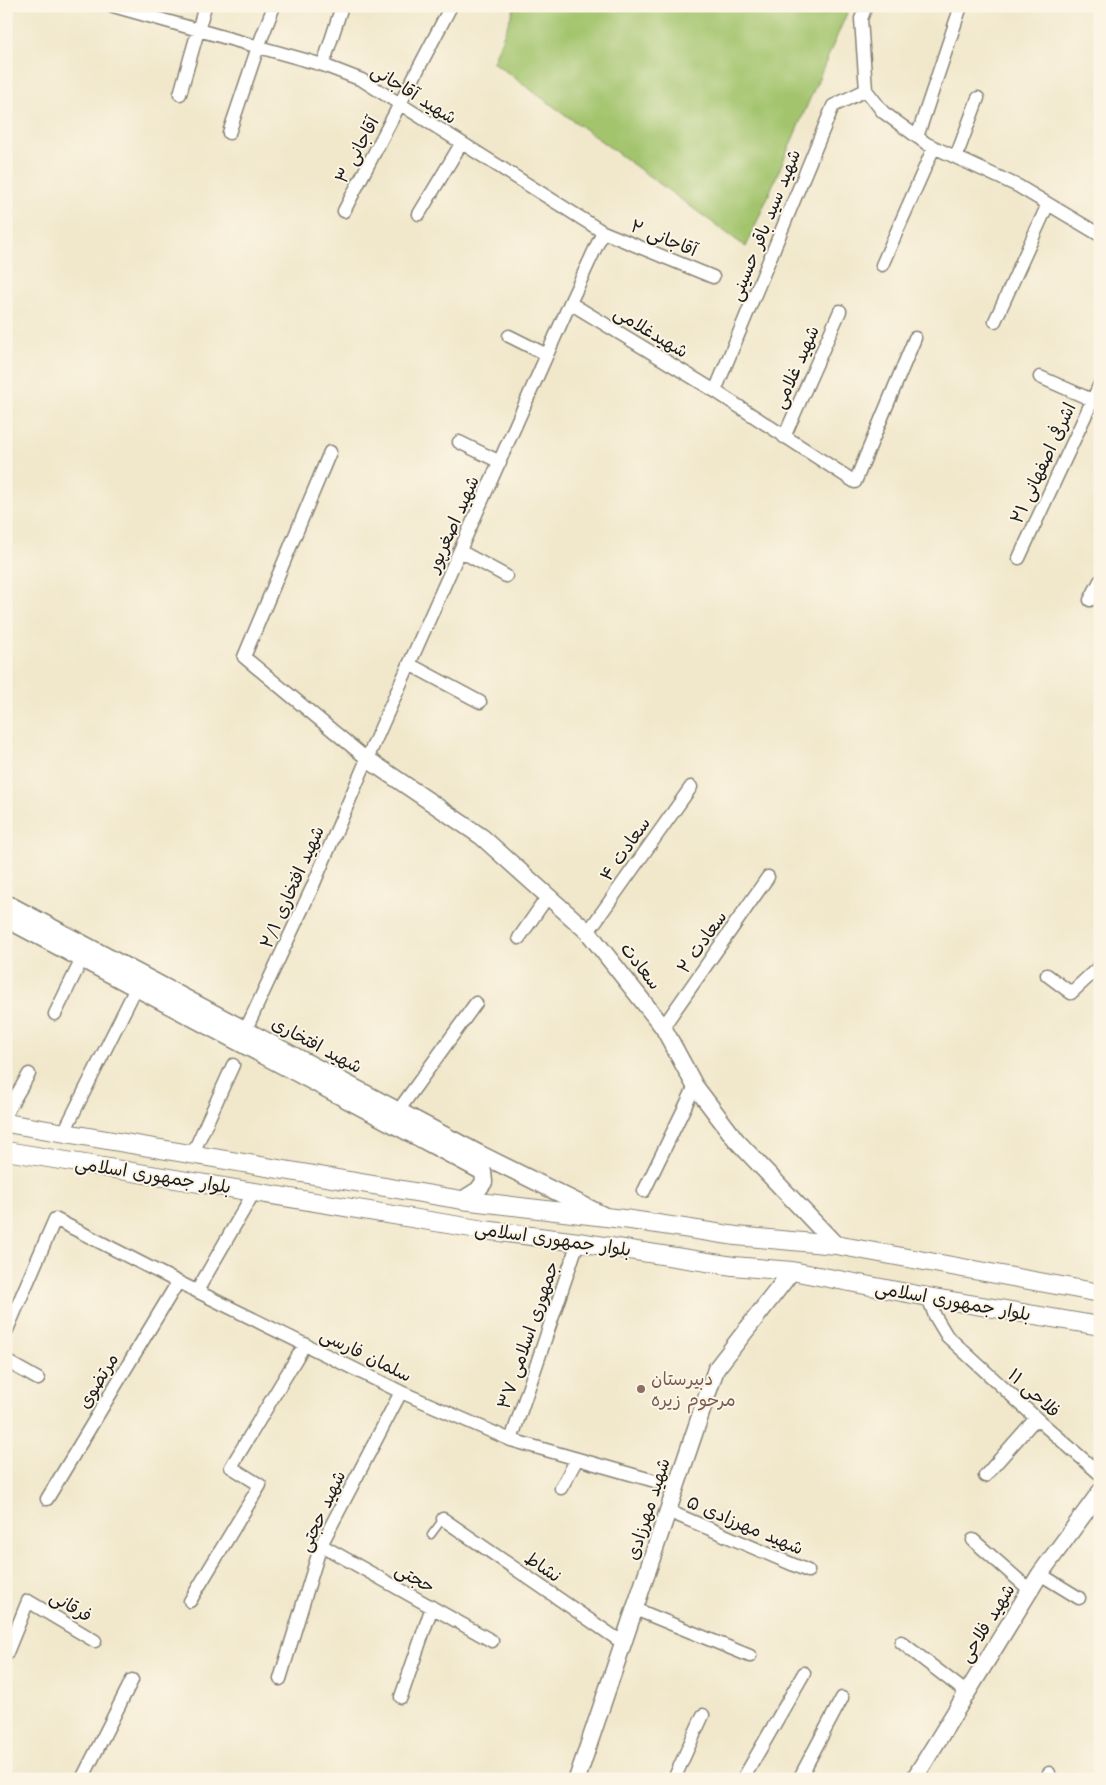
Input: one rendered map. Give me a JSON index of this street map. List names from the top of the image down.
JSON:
{
  "streets": {
    "main road": ["بلوار جمهوری اسلامی"],
    "street": [
      "شهید آقاجانی",
      "آقاجانی ۳",
      "شهید سید باقر حسینی",
      "آقاجانی ۲",
      "شهیدغلامی",
      "شهید غلامی",
      "اشرفی اصفهانی ۲۱",
      "شهید اصغرپور",
      "سعادت ۴",
      "شهید افتخاری ۲/۱",
      "سعادت ۲",
      "سعادت",
      "شهید افتخاری",
      "جمهوری اسلامی ۳۷",
      "سلمان فارسی",
      "مرتضوی",
      "فلاحی ۱۱",
      "شهید مهرزادی",
      "شهید حجتی",
      "شهید مهرزادی ۵",
      "نشاط",
      "حجتی",
      "فرقانی",
      "شهید فلاحی"
    ]
  },
  "crossings": [
    ["شهید آقاجانی", "آقاجانی ۳"],
    ["شهید آقاجانی", "آقاجانی ۲"],
    ["شهید سید باقر حسینی", "شهیدغلامی"],
    ["شهیدغلامی", "شهید غلامی"],
    ["شهیدغلامی", "شهید اصغرپور"],
    ["شهید اصغرپور", "شهید افتخاری ۲/۱"],
    ["شهید اصغرپور", "سعادت"],
    ["سعادت ۴", "سعادت"],
    ["شهید افتخاری ۲/۱", "سعادت"],
    ["شهید افتخاری ۲/۱", "شهید افتخاری"],
    ["سعادت ۲", "سعادت"],
    ["سعادت", "بلوار جمهوری اسلامی"],
    ["شهید افتخاری", "بلوار جمهوری اسلامی"],
    ["بلوار جمهوری اسلامی", "جمهوری اسلامی ۳۷"],
    ["بلوار جمهوری اسلامی", "فلاحی ۱۱"],
    ["بلوار جمهوری اسلامی", "شهید مهرزادی"],
    ["جمهوری اسلامی ۳۷", "سلمان فارسی"],
    ["سلمان فارسی", "مرتضوی"],
    ["سلمان فارسی", "شهید مهرزادی"],
    ["سلمان فارسی", "شهید حجتی"],
    ["شهید مهرزادی", "شهید مهرزادی ۵"],
    ["شهید مهرزادی", "نشاط"],
    ["شهید حجتی", "حجتی"]
  ],
  "places": ["دبیرستان مرحوم زیره"]
}
